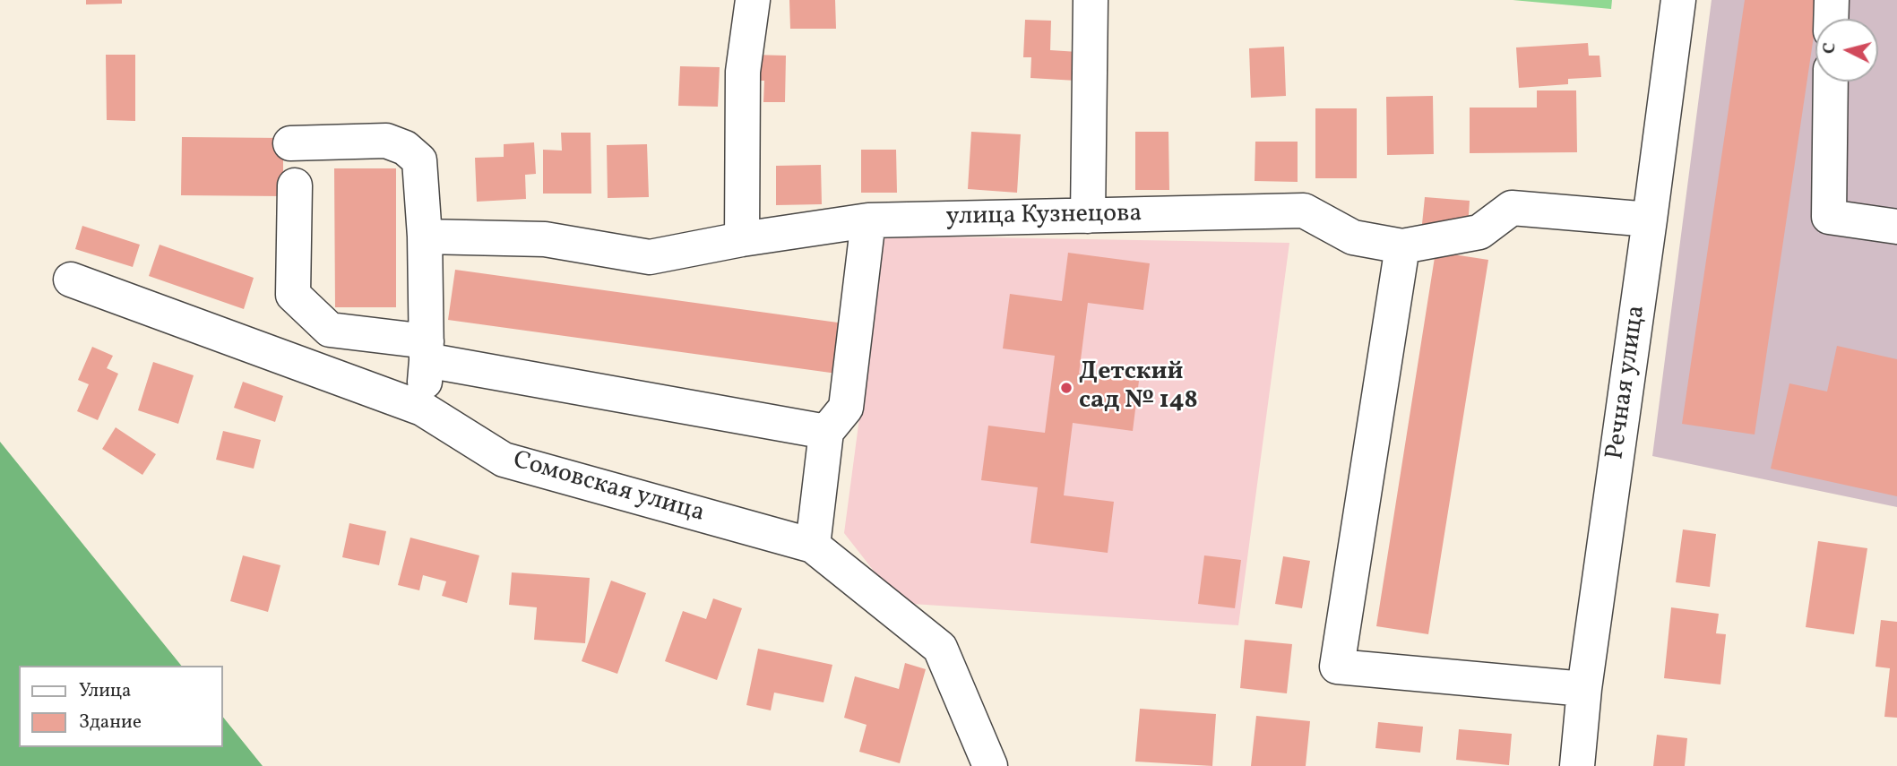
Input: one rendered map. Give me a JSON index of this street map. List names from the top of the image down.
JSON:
{
  "streets": {
    "street": ["улица Кузнецова", "Речная улица", "Сомовская улица"]
  },
  "crossings": [
    ["улица Кузнецова", "Речная улица"]
  ],
  "places": ["Детский сад № 148"],
  "legend": ["Улица", "Здание"],
  "north": "left"
}
